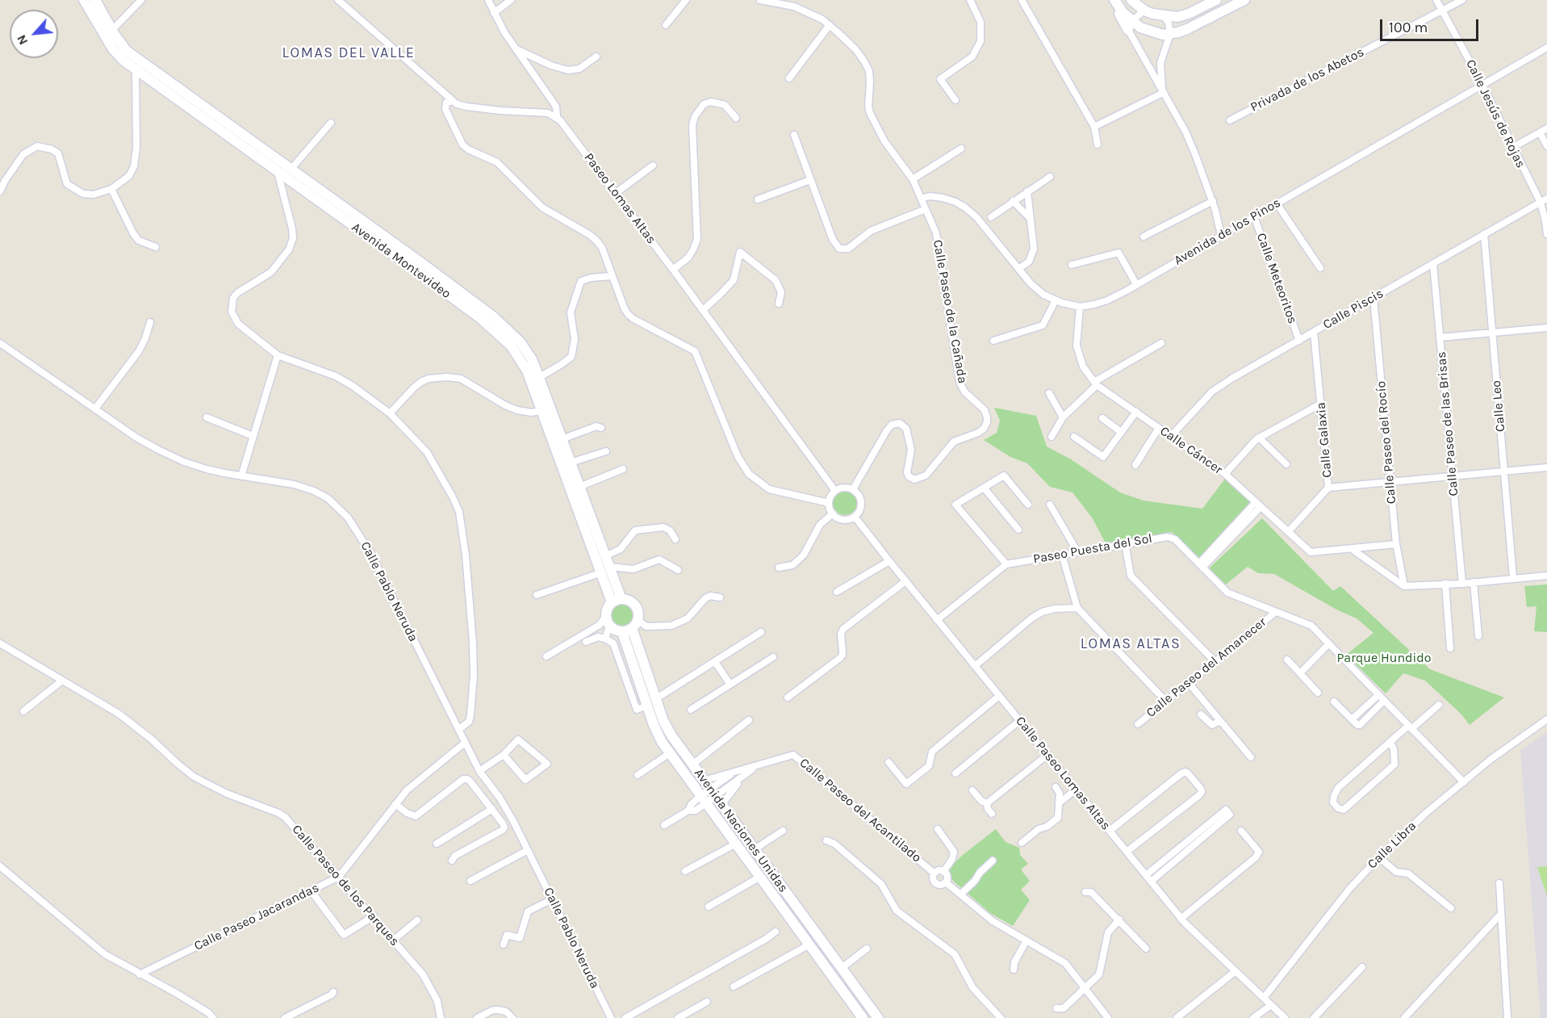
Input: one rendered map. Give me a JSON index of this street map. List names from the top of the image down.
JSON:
{
  "streets": {
    "street": [
      "Privada de los Abetos",
      "Calle Jesús de Rojas",
      "Paseo Lomas Altas",
      "Avenida de los Pinos",
      "Avenida Montevideo",
      "Calle Meteoritos",
      "Calle Piscis",
      "Calle Paseo de la Cañada",
      "Calle Leo",
      "Calle Paseo de las Brisas",
      "Calle Galaxia",
      "Calle Paseo del Rocío",
      "Calle Cáncer",
      "Paseo Puesta del Sol",
      "Calle Pablo Neruda",
      "Calle Paseo del Amanecer",
      "Calle Paseo Lomas Altas",
      "Calle Paseo del Acantilado",
      "Avenida Naciones Unidas",
      "Calle Libra",
      "Calle Paseo de los Parques",
      "Calle Paseo Jacarandas"
    ]
  },
  "crossings": [
    ["Privada de los Abetos", "Calle Jesús de Rojas"],
    ["Calle Jesús de Rojas", "Avenida de los Pinos"],
    ["Calle Jesús de Rojas", "Calle Piscis"],
    ["Paseo Lomas Altas", "Calle Paseo de la Cañada"],
    ["Paseo Lomas Altas", "Calle Paseo Lomas Altas"],
    ["Avenida de los Pinos", "Calle Meteoritos"],
    ["Avenida de los Pinos", "Calle Paseo de la Cañada"],
    ["Avenida de los Pinos", "Calle Cáncer"],
    ["Avenida Montevideo", "Avenida Naciones Unidas"],
    ["Calle Meteoritos", "Calle Piscis"],
    ["Calle Piscis", "Calle Leo"],
    ["Calle Piscis", "Calle Paseo de las Brisas"],
    ["Calle Piscis", "Calle Galaxia"],
    ["Calle Piscis", "Calle Paseo del Rocío"],
    ["Calle Piscis", "Calle Cáncer"],
    ["Calle Paseo de la Cañada", "Calle Paseo Lomas Altas"],
    ["Calle Galaxia", "Calle Cáncer"],
    ["Calle Paseo del Rocío", "Calle Cáncer"],
    ["Paseo Puesta del Sol", "Calle Paseo del Amanecer"],
    ["Paseo Puesta del Sol", "Calle Paseo Lomas Altas"],
    ["Paseo Puesta del Sol", "Calle Libra"],
    ["Calle Pablo Neruda", "Calle Paseo Jacarandas"],
    ["Calle Paseo Lomas Altas", "Calle Libra"],
    ["Calle Paseo del Acantilado", "Avenida Naciones Unidas"],
    ["Calle Paseo de los Parques", "Calle Paseo Jacarandas"]
  ],
  "districts": ["LOMAS DEL VALLE", "LOMAS ALTAS"],
  "parks": ["Parque Hundido"],
  "scale_bar": "100 m",
  "north": "bottom left"
}
